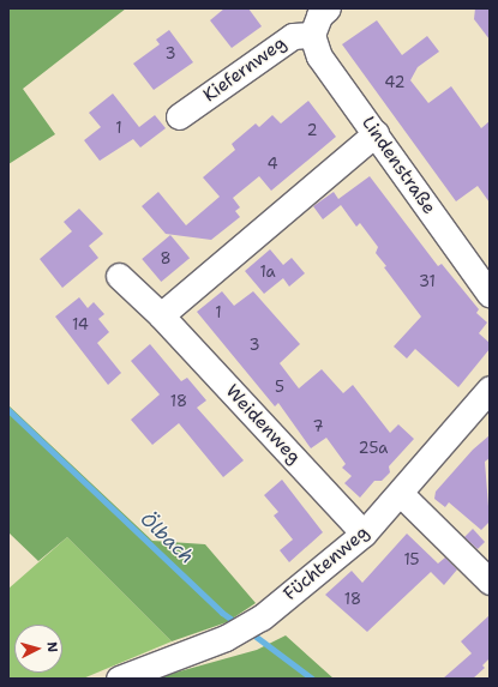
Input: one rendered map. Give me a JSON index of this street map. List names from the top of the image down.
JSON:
{
  "streets": {
    "street": [
      "Kiefernweg",
      "Lindenstraße",
      "Weidenweg",
      "Füchtenweg"
    ]
  },
  "crossings": [
    ["Kiefernweg", "Lindenstraße"],
    ["Weidenweg", "Füchtenweg"]
  ],
  "water": ["Ölbach"],
  "house_numbers": [
    "3",
    "42",
    "1",
    "2",
    "4",
    "8",
    "1a",
    "31",
    "1",
    "14",
    "3",
    "5",
    "18",
    "7",
    "25a",
    "15",
    "18"
  ],
  "north": "right"
}
